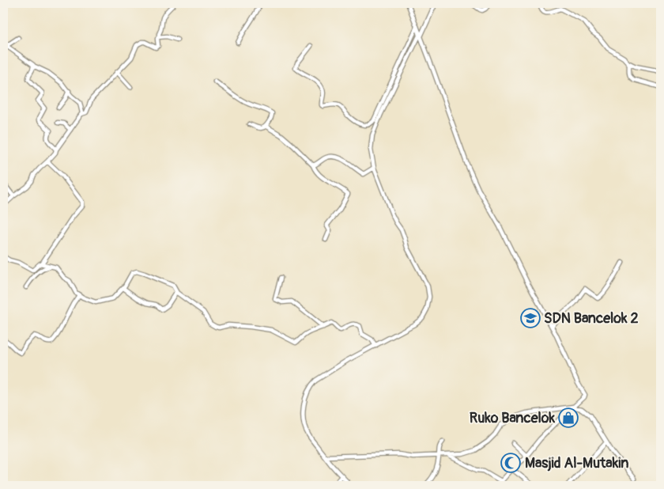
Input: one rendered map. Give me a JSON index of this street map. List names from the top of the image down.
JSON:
{
  "places": {
    "school or university": ["SDN Bancelok 2"],
    "shop": ["Ruko Bancelok"],
    "mosque": ["Masjid Al-Mutakin"]
  }
}
